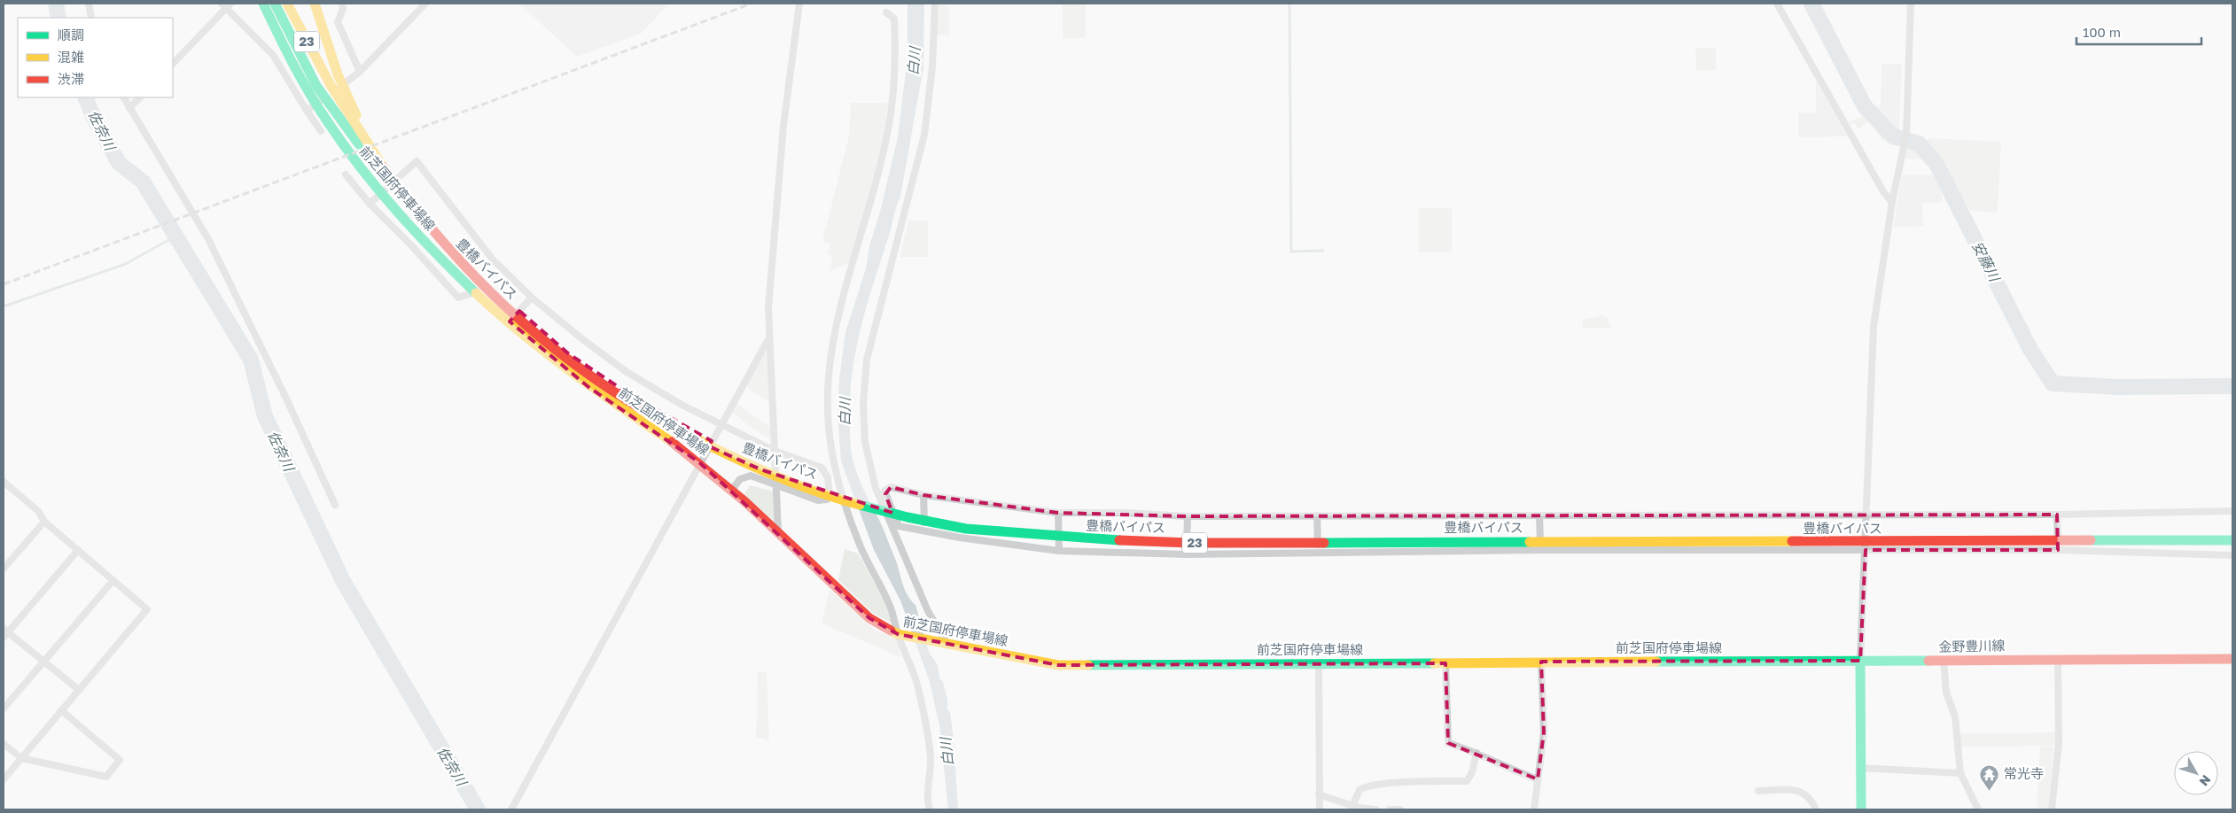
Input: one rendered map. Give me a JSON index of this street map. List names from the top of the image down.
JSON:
{
  "streets": {
    "main road": [
      "23",
      "前芝国府停車場線",
      "豊橋バイパス",
      "金野豊川線"
    ]
  },
  "crossings": [
    ["前芝国府停車場線", "金野豊川線"]
  ],
  "water": ["白川", "佐奈川", "安藤川"],
  "places": {
    "temple": ["常光寺"]
  },
  "legend": ["順調", "混雑", "渋滞"],
  "scale_bar": "100 m",
  "north": "bottom right"
}
